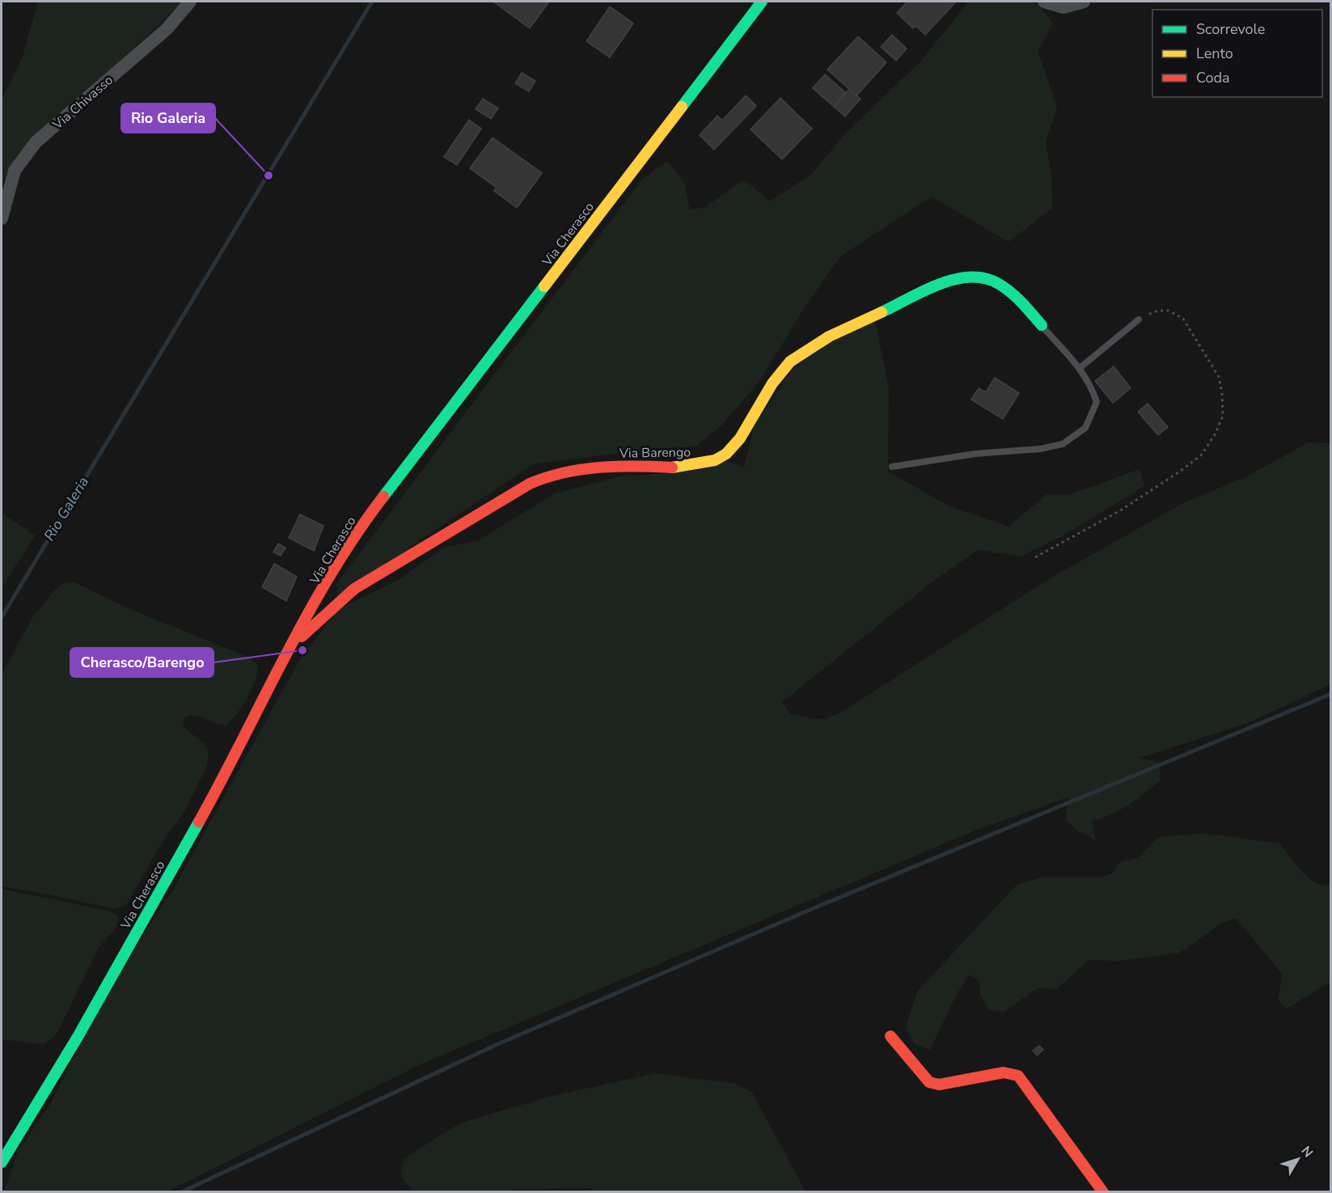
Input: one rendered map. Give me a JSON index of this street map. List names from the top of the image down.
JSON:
{
  "streets": {
    "street": ["Via Chivasso", "Via Cherasco", "Via Barengo"]
  },
  "crossings": [
    ["Via Cherasco", "Via Barengo"]
  ],
  "water": ["Rio Galeria"],
  "places": ["Rio Galeria", "Cherasco/Barengo"],
  "legend": ["Scorrevole", "Lento", "Coda"],
  "north": "top right"
}
